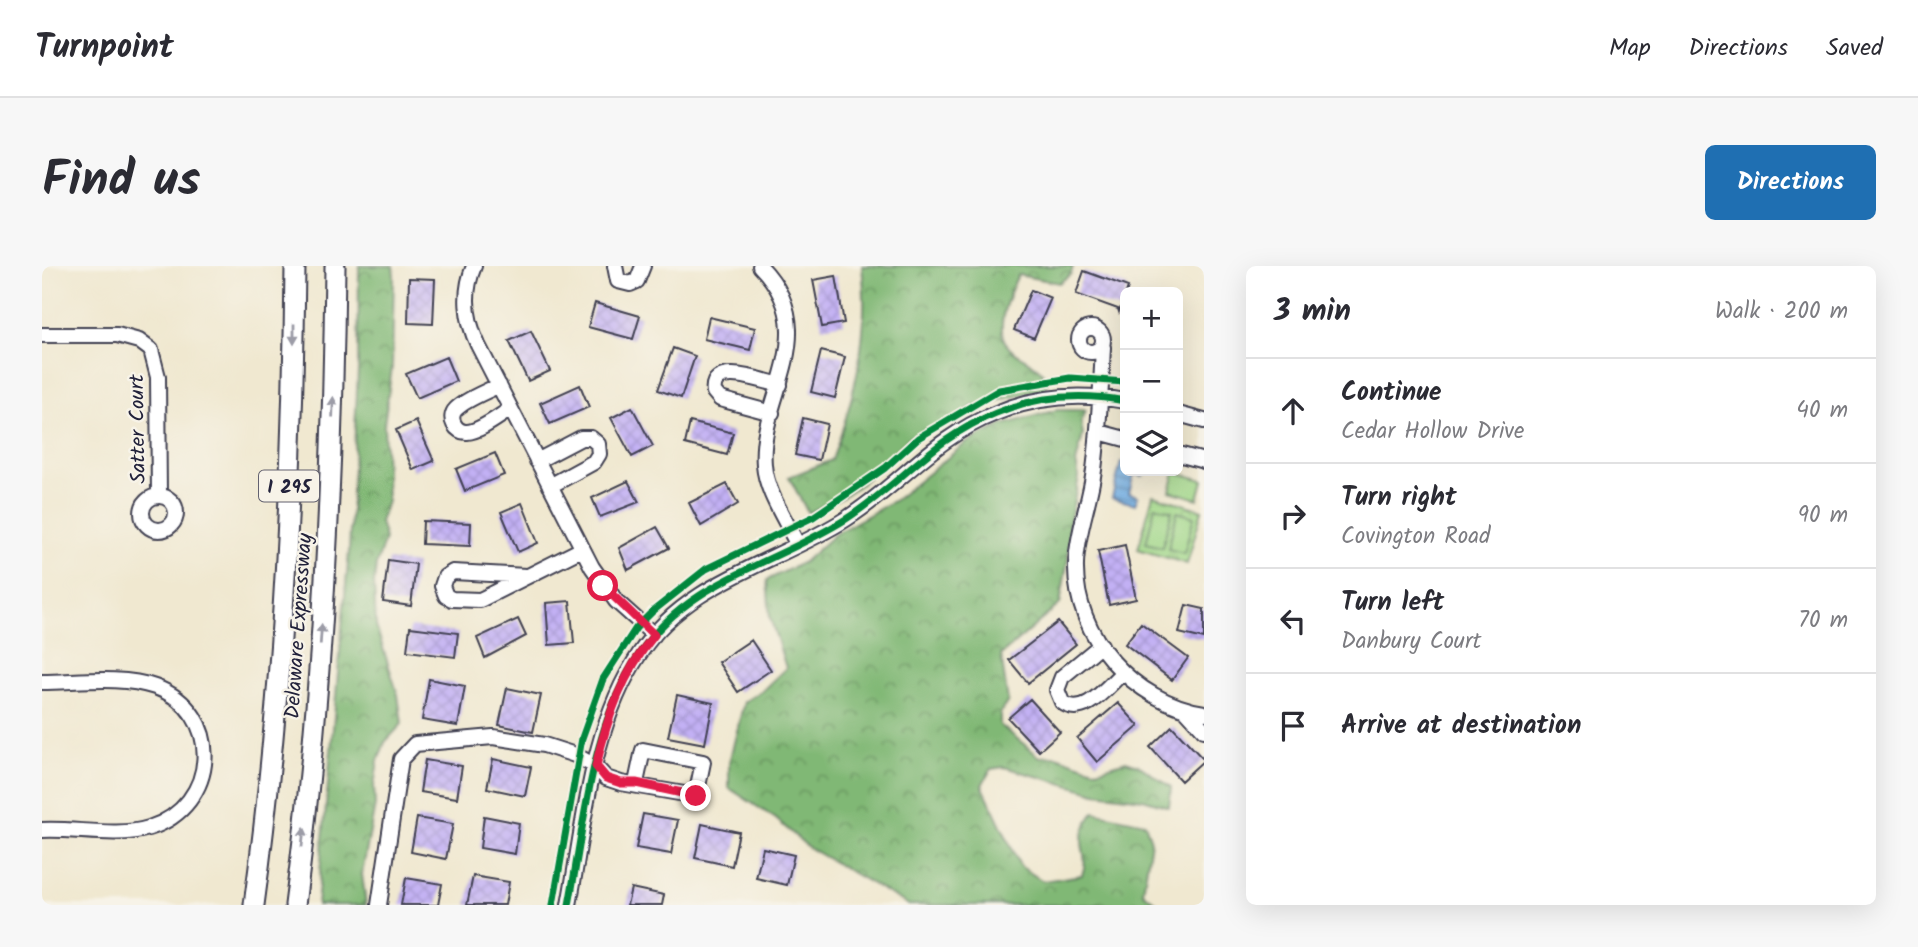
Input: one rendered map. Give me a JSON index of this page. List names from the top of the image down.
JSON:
{
  "streets": {
    "highway": ["I 295", "Delaware Expressway"],
    "street": ["Satter Court"]
  },
  "page": {
    "header": "Turnpoint",
    "nav": ["Map", "Directions", "Saved"],
    "title": "Find us",
    "buttons": "Directions",
    "heading": ["3 min", "Walk · 200 m"],
    "map_buttons": ["+", "−"],
    "list": [
      ["Continue", "Cedar Hollow Drive", "40 m"],
      ["Turn right", "Covington Road", "90 m"],
      ["Turn left", "Danbury Court", "70 m"],
      "Arrive at destination"
    ]
  }
}
